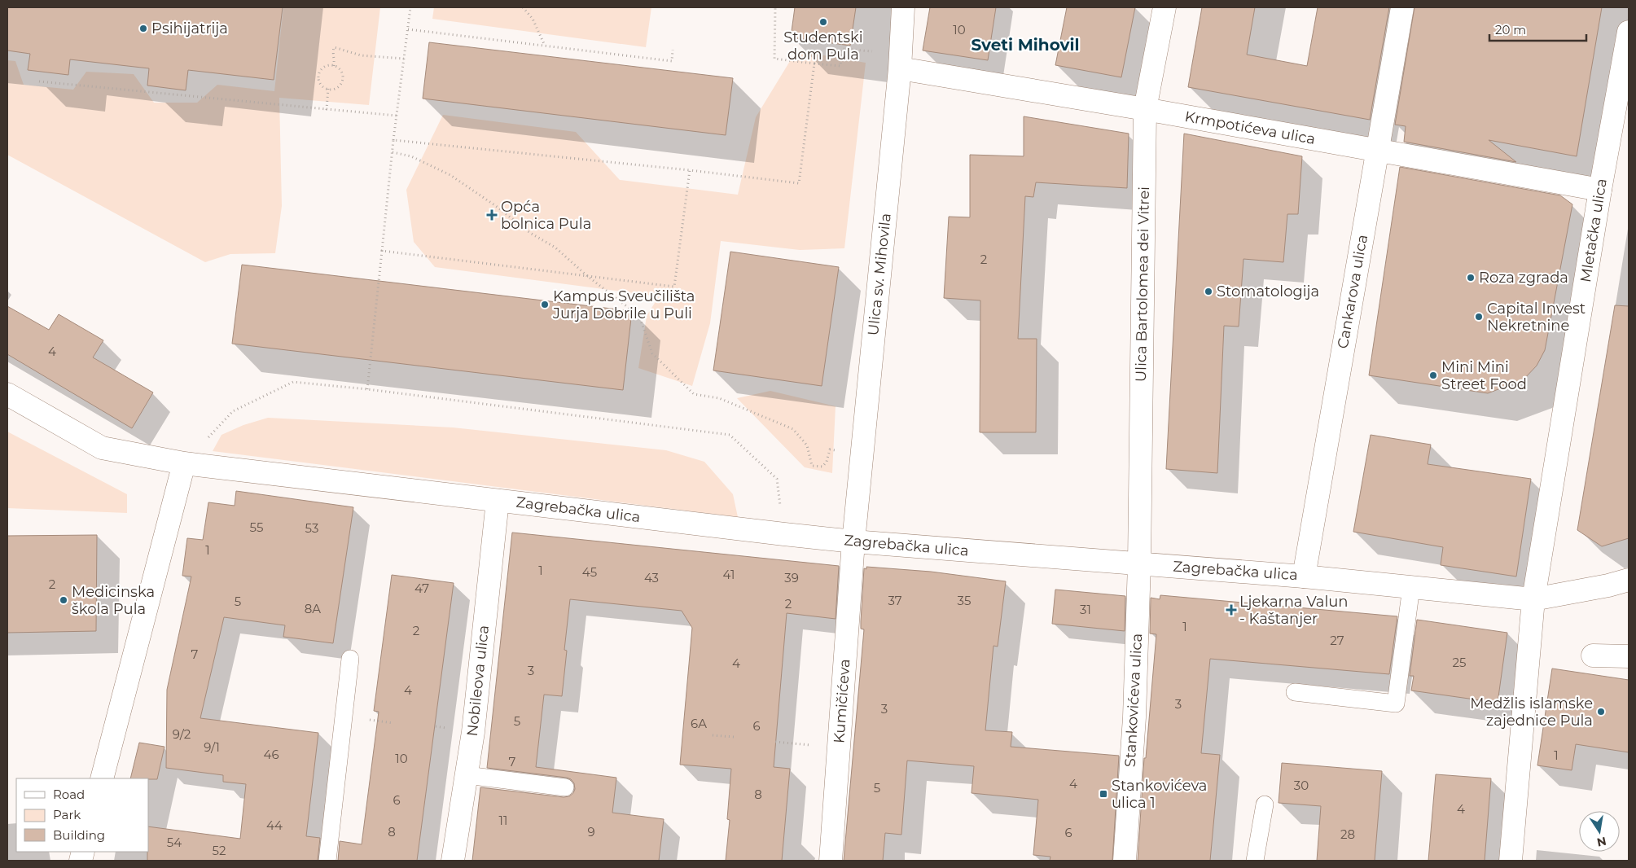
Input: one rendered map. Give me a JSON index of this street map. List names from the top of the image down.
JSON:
{
  "streets": {
    "main road": [
      "Krmpotićeva ulica",
      "Mletačka ulica",
      "Ulica sv. Mihovila",
      "Ulica Bartolomea dei Vitrei",
      "Cankarova ulica",
      "Zagrebačka ulica",
      "Nobileova ulica",
      "Stankovićeva ulica",
      "Kumičićeva"
    ]
  },
  "crossings": [
    ["Krmpotićeva ulica", "Mletačka ulica"],
    ["Krmpotićeva ulica", "Ulica sv. Mihovila"],
    ["Krmpotićeva ulica", "Ulica Bartolomea dei Vitrei"],
    ["Krmpotićeva ulica", "Cankarova ulica"],
    ["Mletačka ulica", "Zagrebačka ulica"],
    ["Ulica sv. Mihovila", "Zagrebačka ulica"],
    ["Ulica sv. Mihovila", "Kumičićeva"],
    ["Ulica Bartolomea dei Vitrei", "Zagrebačka ulica"],
    ["Ulica Bartolomea dei Vitrei", "Stankovićeva ulica"],
    ["Cankarova ulica", "Zagrebačka ulica"],
    ["Zagrebačka ulica", "Nobileova ulica"],
    ["Zagrebačka ulica", "Stankovićeva ulica"],
    ["Zagrebačka ulica", "Kumičićeva"]
  ],
  "districts": ["Sveti Mihovil"],
  "places": {
    "other": [
      "Studentski dom Pula",
      "Psihijatrija",
      "Roza zgrada",
      "Stomatologija",
      "Kampus Sveučilišta Jurja Dobrile u Puli",
      "Capital Invest Nekretnine",
      "Mini Mini Street Food",
      "Medicinska škola Pula",
      "Medžlis islamske zajednice Pula"
    ],
    "health": ["Opća bolnica Pula", "Ljekarna Valun - Kaštanjer"],
    "transit": ["Stankovićeva ulica 1"]
  },
  "house_numbers": [
    "10",
    "2",
    "4",
    "55",
    "53",
    "1",
    "1",
    "45",
    "41",
    "43",
    "39",
    "2",
    "47",
    "37",
    "35",
    "5",
    "2",
    "8A",
    "31",
    "1",
    "2",
    "27",
    "7",
    "25",
    "4",
    "3",
    "4",
    "3",
    "3",
    "5",
    "6A",
    "6",
    "9/2",
    "9/1",
    "46",
    "1",
    "10",
    "7",
    "4",
    "30",
    "5",
    "8",
    "6",
    "4",
    "11",
    "44",
    "8",
    "9",
    "6",
    "28",
    "54",
    "52"
  ],
  "legend": ["Road", "Park", "Building"],
  "scale_bar": "20 m",
  "north": "bottom"
}
